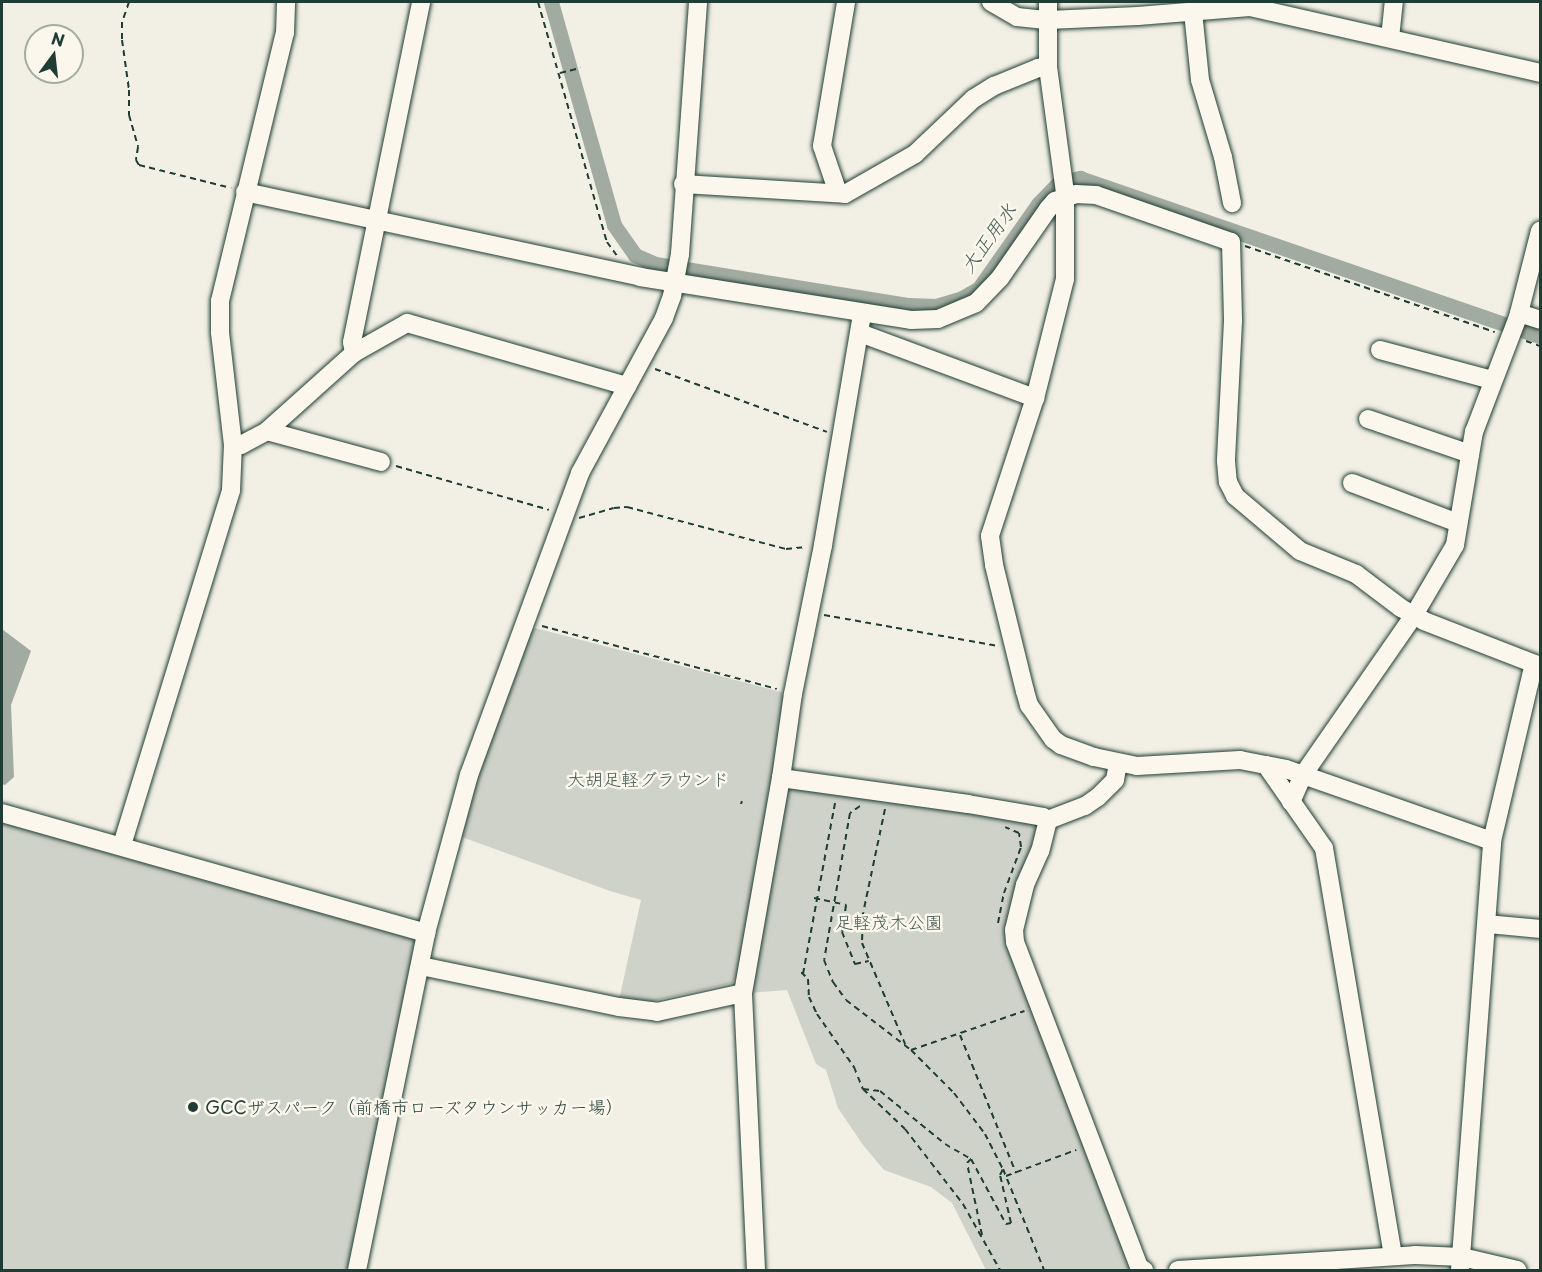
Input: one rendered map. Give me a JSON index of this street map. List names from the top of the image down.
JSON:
{
  "water": ["大正用水"],
  "parks": ["大胡足軽グラウンド", "足軽茂木公園"],
  "places": ["GCCザスパーク（前橋市ローズタウンサッカー場）"],
  "north": "top"
}
